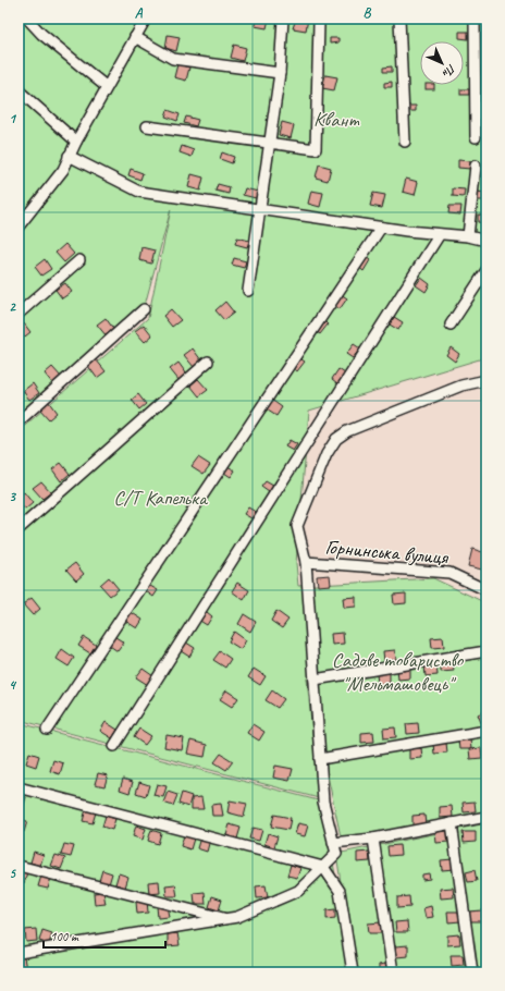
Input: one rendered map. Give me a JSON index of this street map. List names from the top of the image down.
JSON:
{
  "streets": {
    "street": ["Горнинська вулиця"]
  },
  "parks": ["Квант", "С/Т Капелька", "Садове товариство \"Мельмашовець\""],
  "scale_bar": "100 m",
  "north": "bottom right",
  "grid": {
    "columns": ["A", "B"],
    "rows": [
      "1",
      "2",
      "3",
      "4",
      "5"
    ]
  }
}
